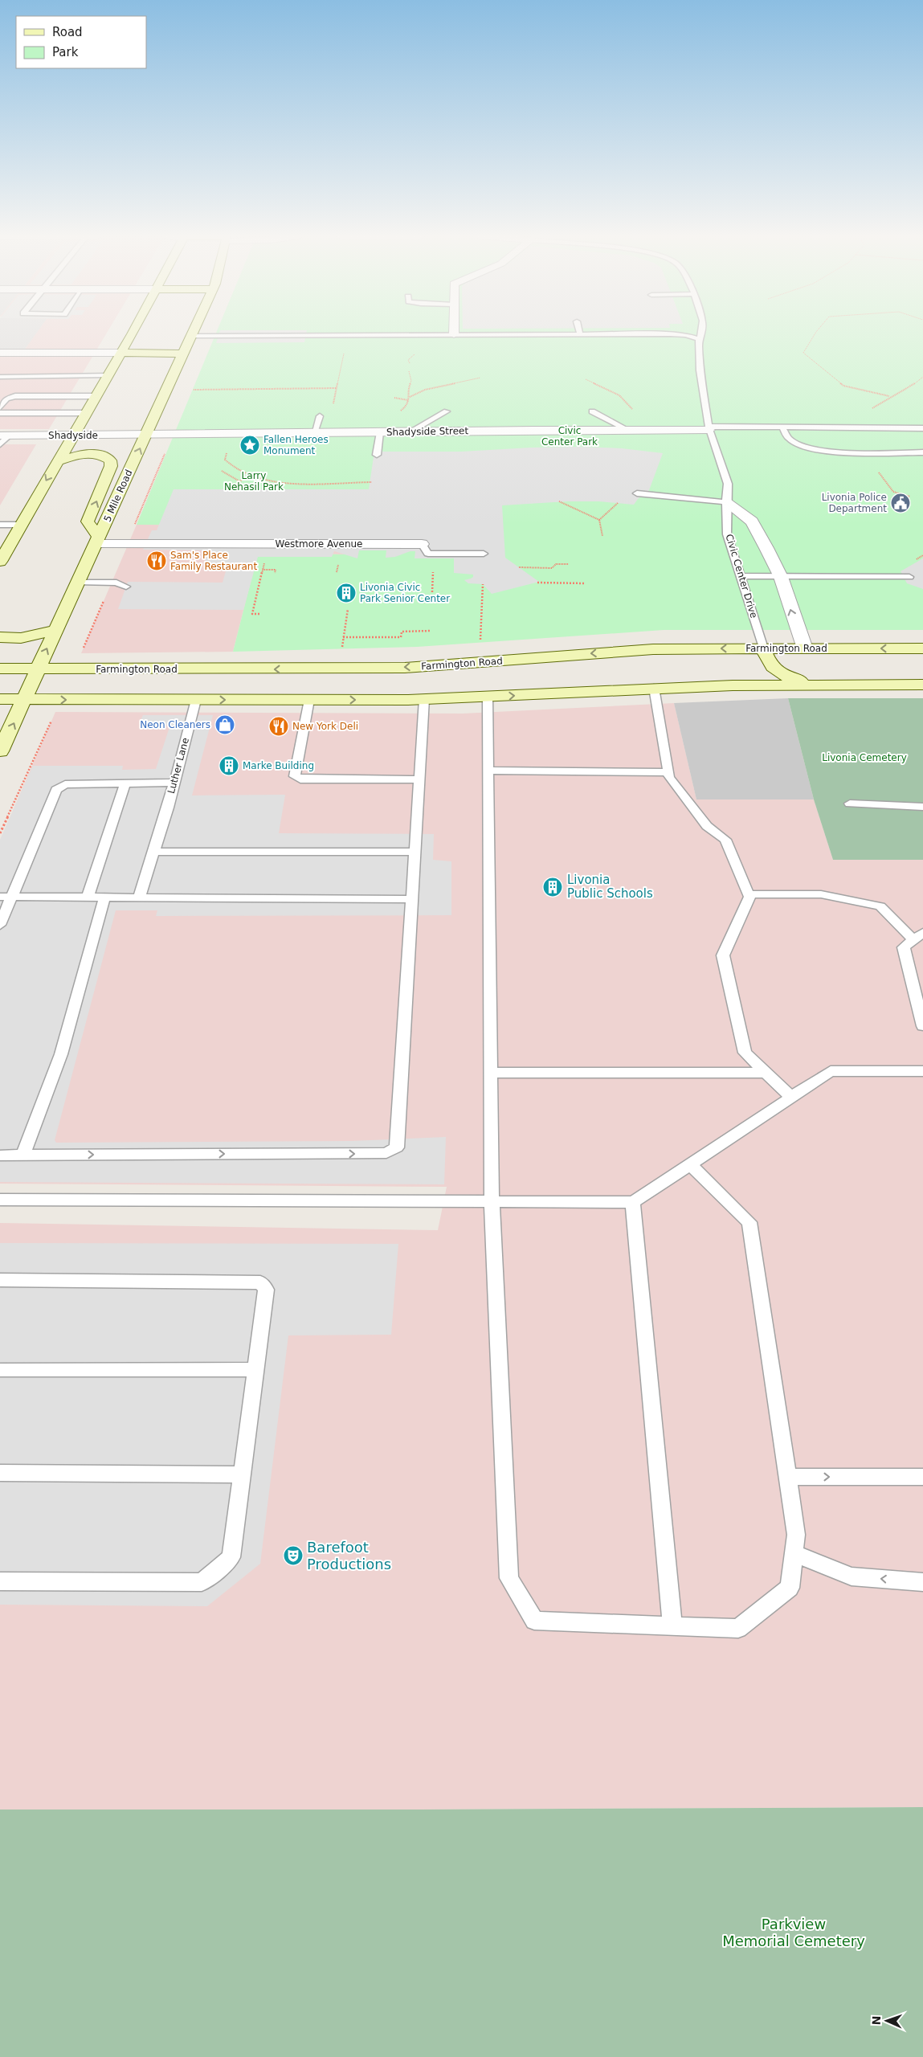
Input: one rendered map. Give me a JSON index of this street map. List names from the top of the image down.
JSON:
{
  "streets": {
    "main road": ["5 Mile Road", "Farmington Road"],
    "street": ["Shadyside Street", "Shadyside", "Westmore Avenue"],
    "lane": ["Civic Center Drive", "Luther Lane"]
  },
  "crossings": [
    ["Shadyside Street", "Shadyside"],
    ["Shadyside Street", "5 Mile Road"],
    ["Shadyside Street", "Civic Center Drive"],
    ["Shadyside", "5 Mile Road"],
    ["5 Mile Road", "Westmore Avenue"],
    ["5 Mile Road", "Farmington Road"],
    ["Civic Center Drive", "Farmington Road"],
    ["Farmington Road", "Luther Lane"]
  ],
  "parks": [
    "Civic Center Park",
    "Larry Nehasil Park",
    "Livonia Cemetery",
    "Parkview Memorial Cemetery"
  ],
  "places": {
    "place": ["Fallen Heroes Monument"],
    "public building": ["Livonia Police Department"],
    "restaurant": ["Sam's Place Family Restaurant", "New York Deli"],
    "building": ["Livonia Civic Park Senior Center", "Marke Building", "Livonia Public Schools"],
    "shop": ["Neon Cleaners"],
    "theatre": ["Barefoot Productions"]
  },
  "legend": ["Road", "Park"],
  "north": "left"
}
